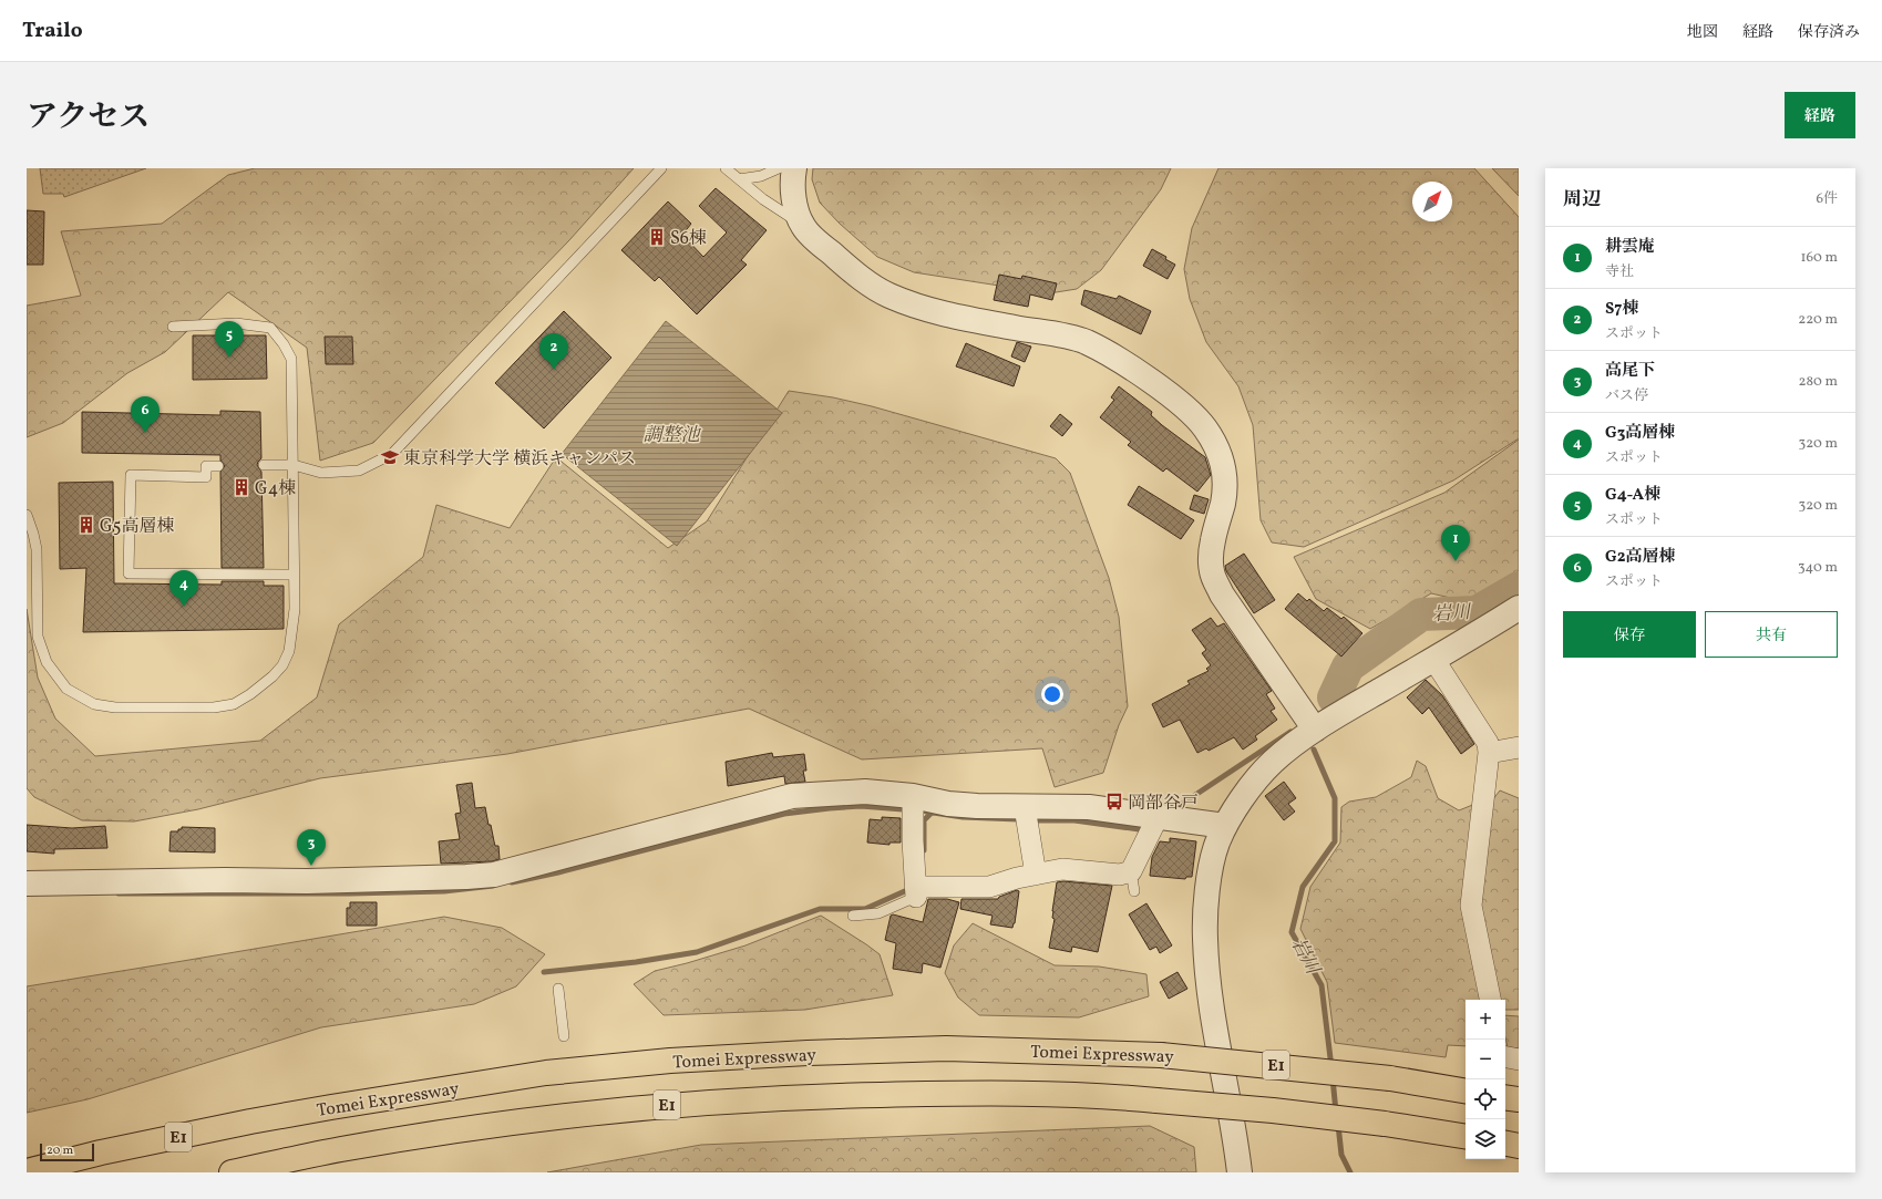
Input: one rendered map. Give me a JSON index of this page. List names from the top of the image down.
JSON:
{
  "streets": {
    "highway": ["Tomei Expressway", "E1"]
  },
  "water": ["調整池", "岩川"],
  "places": {
    "building": ["S6棟", "G4棟", "G5高層棟"],
    "school or university": ["東京科学大学 横浜キャンパス"],
    "bus stop": ["岡部谷戸"]
  },
  "scale_bar": "20 m",
  "north": "top right",
  "page": {
    "header": "Trailo",
    "nav": ["地図", "経路", "保存済み"],
    "title": "アクセス",
    "buttons": [
      "経路",
      ["保存", "共有"]
    ],
    "heading": ["周辺", "6件"],
    "list": [
      {
        "mark": "1",
        "name": "耕雲庵",
        "note": "寺社",
        "value": "160 m"
      },
      {
        "mark": "2",
        "name": "S7棟",
        "note": "スポット",
        "value": "220 m"
      },
      {
        "mark": "3",
        "name": "高尾下",
        "note": "バス停",
        "value": "280 m"
      },
      {
        "mark": "4",
        "name": "G3高層棟",
        "note": "スポット",
        "value": "320 m"
      },
      {
        "mark": "5",
        "name": "G4-A棟",
        "note": "スポット",
        "value": "320 m"
      },
      {
        "mark": "6",
        "name": "G2高層棟",
        "note": "スポット",
        "value": "340 m"
      }
    ],
    "pins": [
      "5",
      "2",
      "6",
      "1",
      "4",
      "3"
    ],
    "map_buttons": ["+", "−"],
    "scale": "20 m"
  }
}
